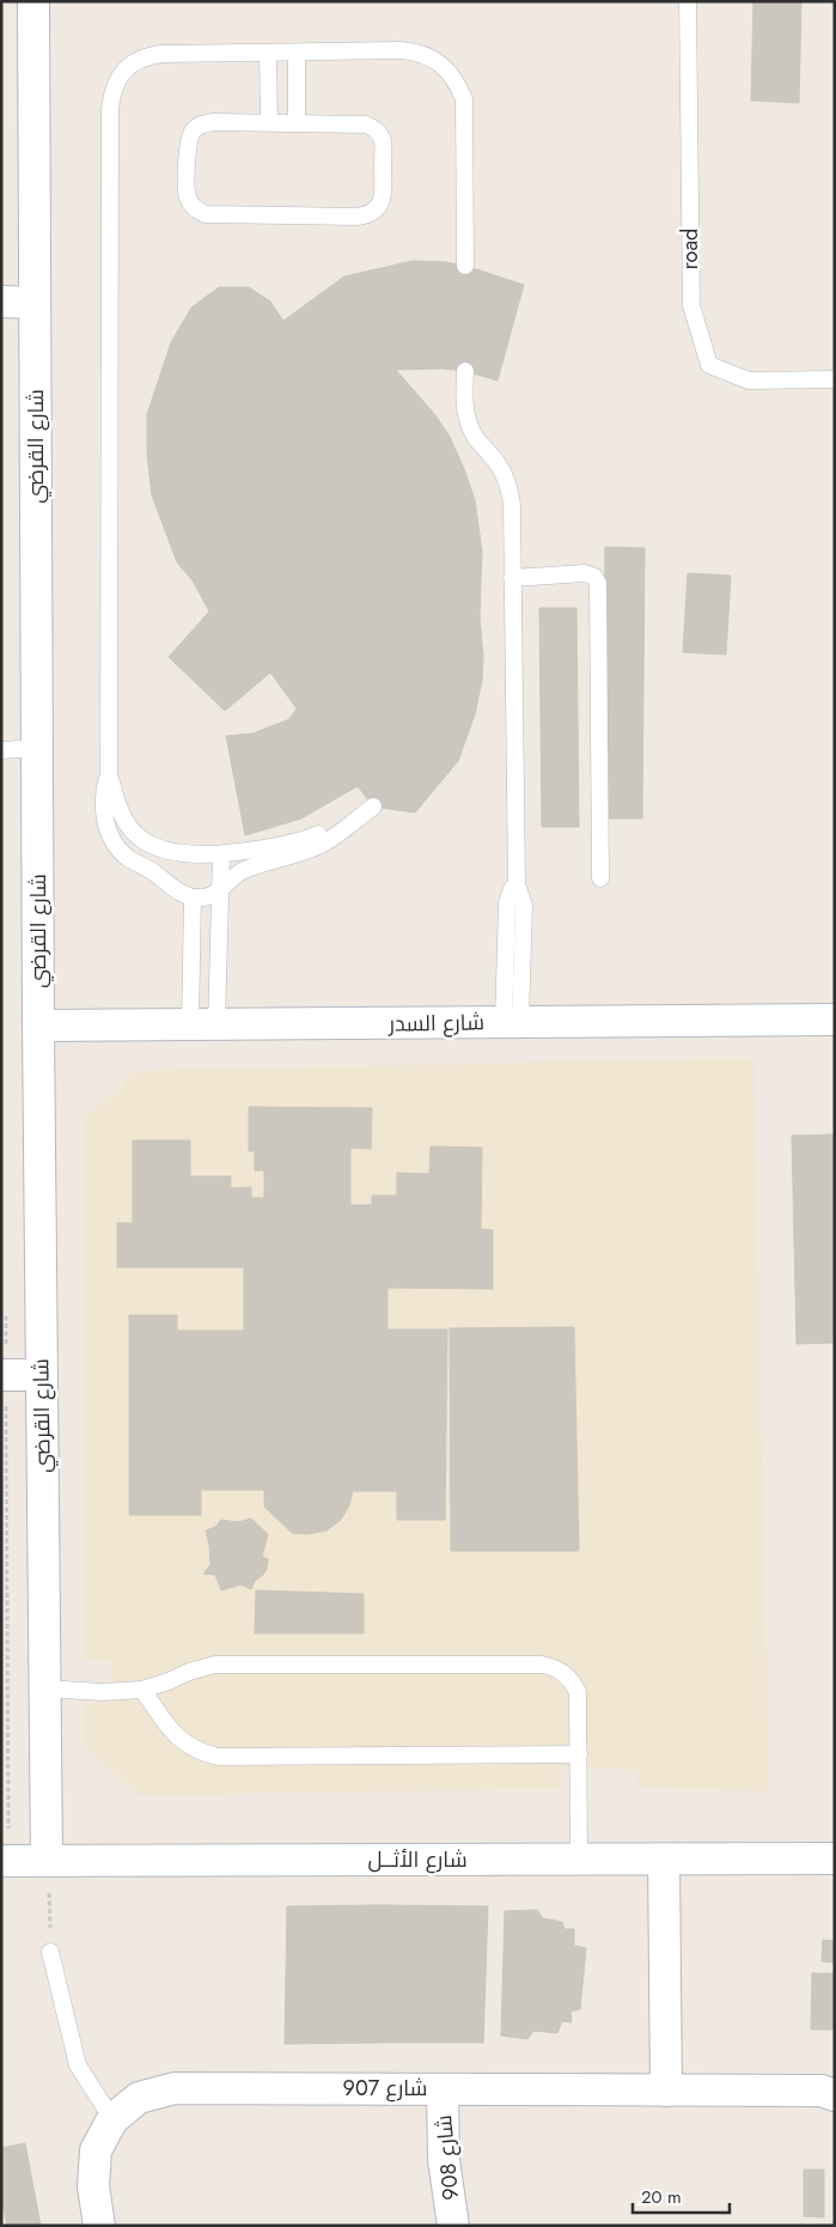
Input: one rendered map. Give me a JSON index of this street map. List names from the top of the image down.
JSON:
{
  "streets": {
    "street": [
      "شارع القرضي",
      "شارع السدر",
      "شارع الأثــل",
      "شارع 907",
      "شارع 908"
    ],
    "lane": ["road"]
  },
  "crossings": [
    ["شارع القرضي", "شارع السدر"],
    ["شارع القرضي", "شارع الأثــل"],
    ["شارع 907", "شارع 908"]
  ],
  "scale_bar": "20 m"
}
